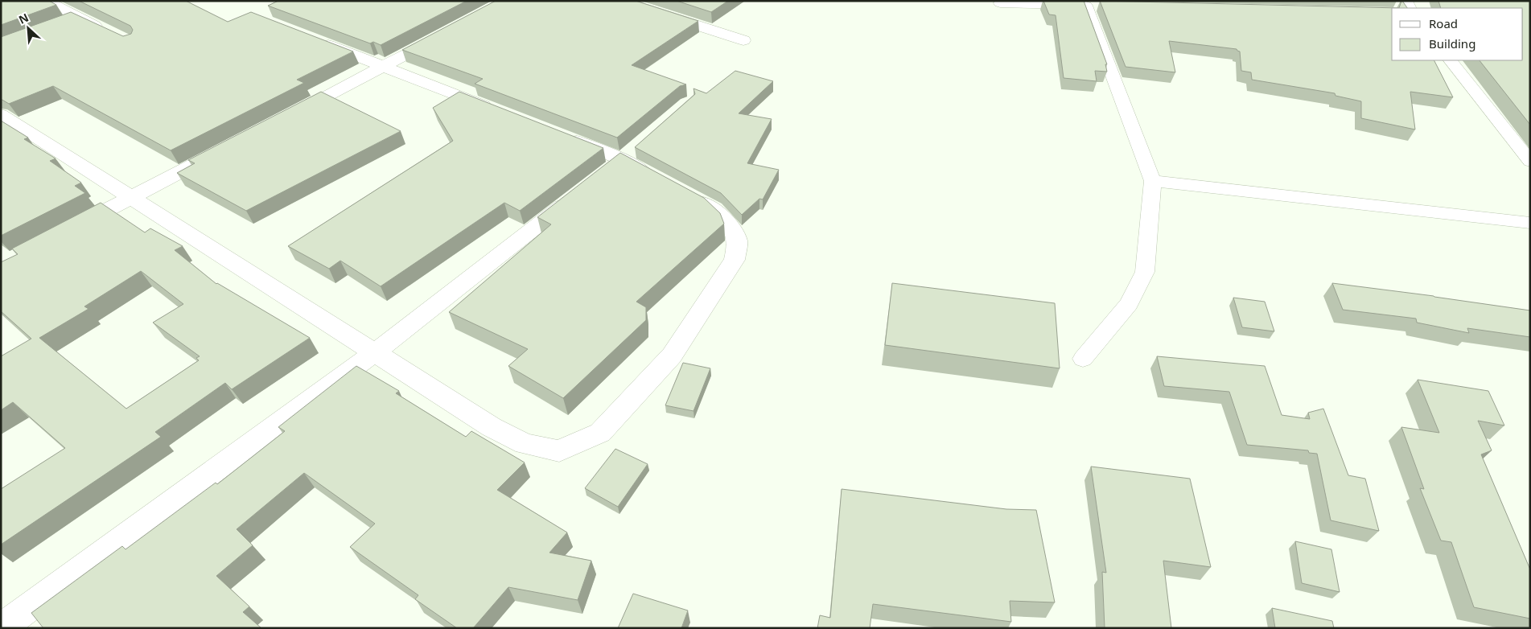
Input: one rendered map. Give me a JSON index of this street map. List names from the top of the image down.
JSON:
{
  "legend": ["Road", "Building"],
  "north": "top left"
}
